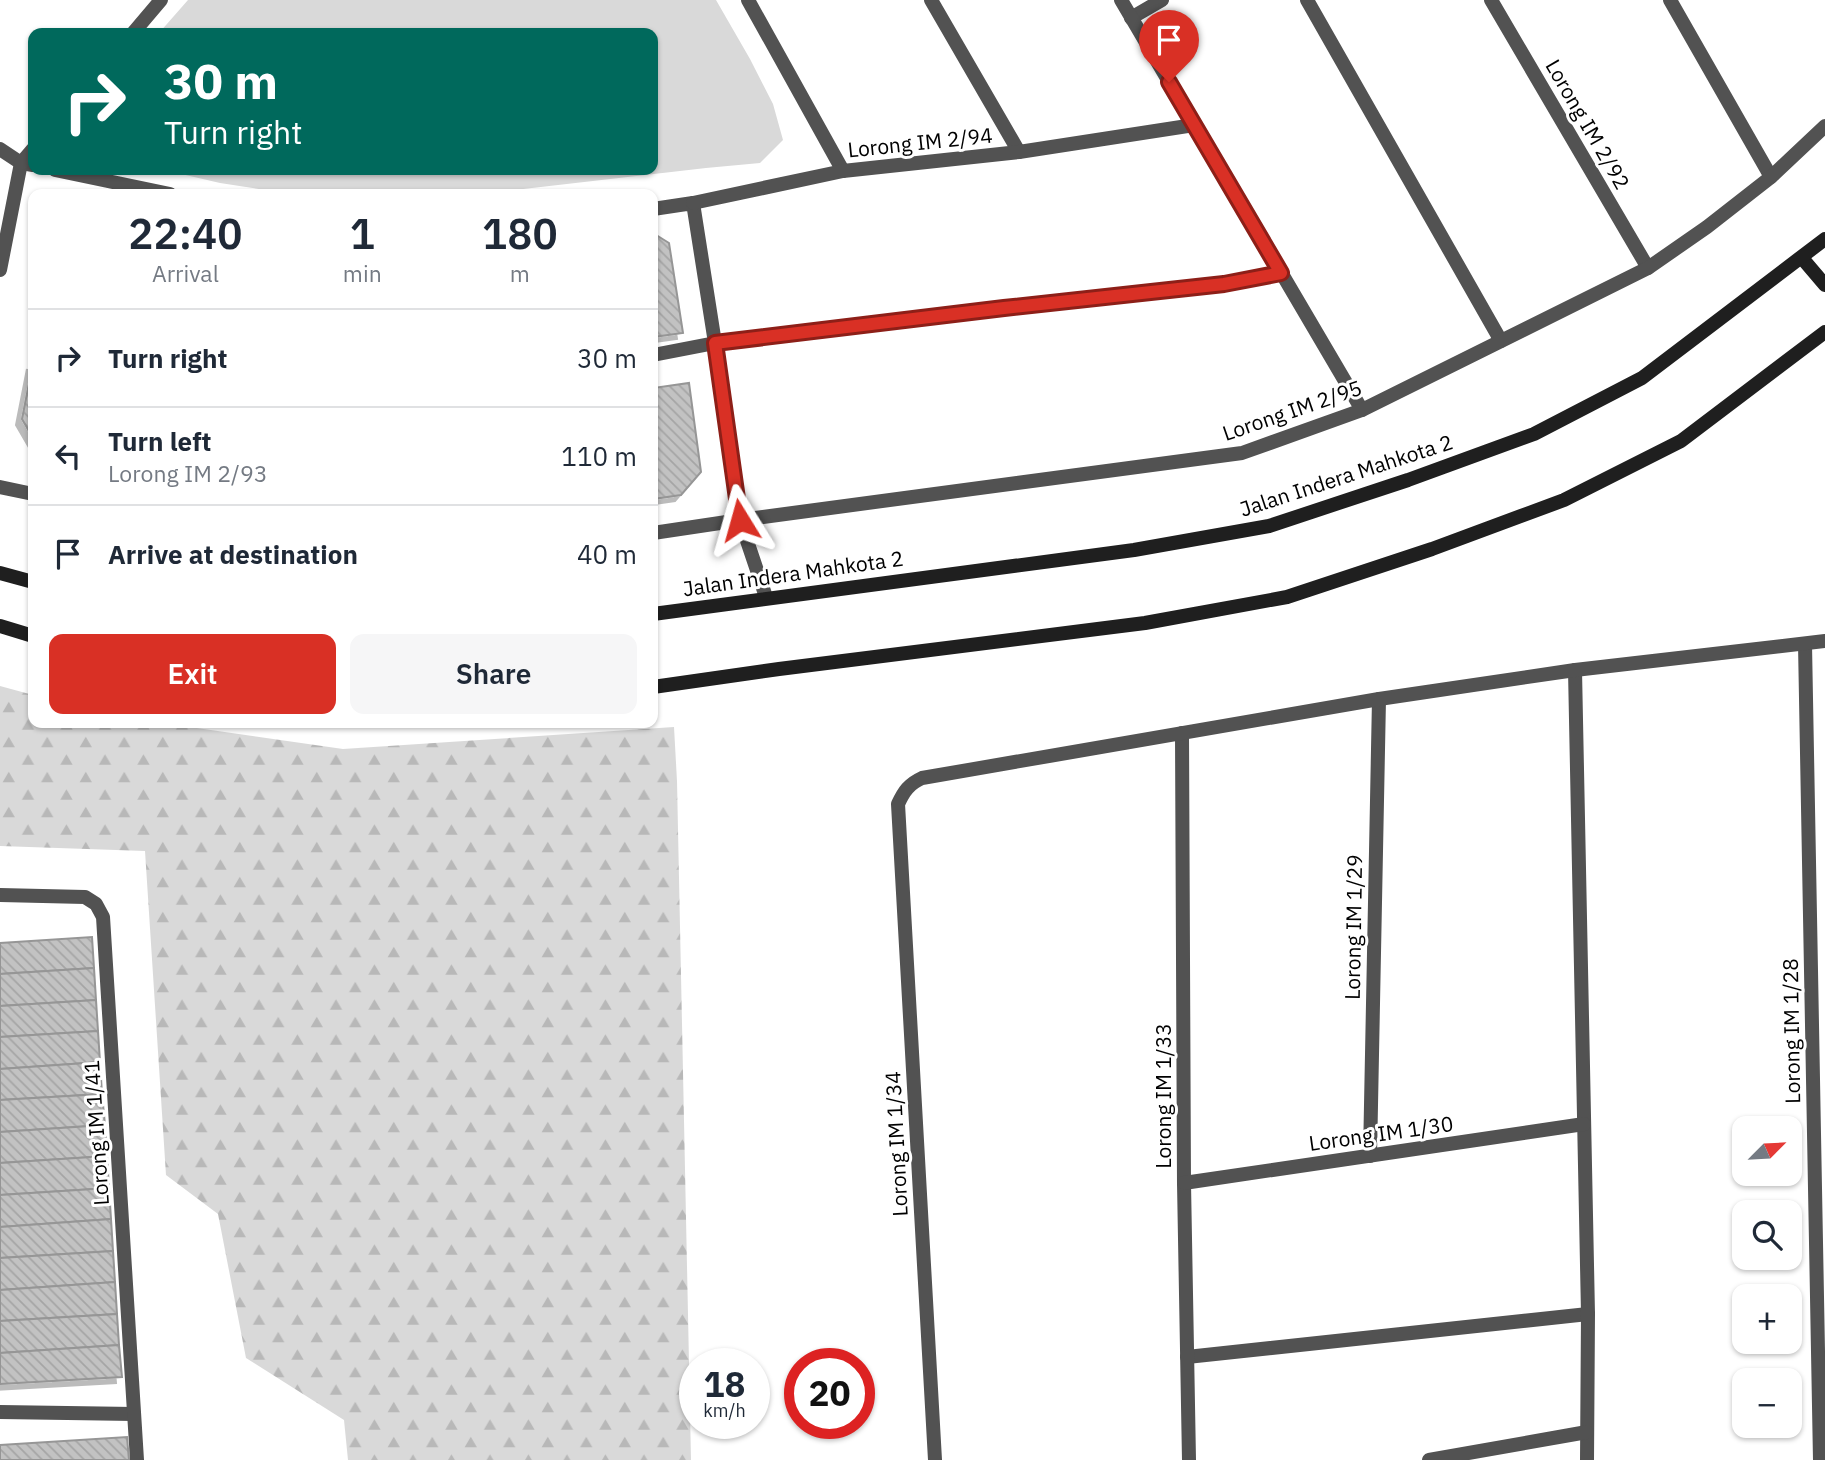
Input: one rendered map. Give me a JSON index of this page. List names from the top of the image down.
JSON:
{
  "streets": {
    "street": [
      "Lorong IM 2/92",
      "Lorong IM 2/94",
      "Lorong IM 2/95",
      "Jalan Indera Mahkota 2",
      "Lorong IM 1/29",
      "Lorong IM 1/28",
      "Lorong IM 1/33",
      "Lorong IM 1/41",
      "Lorong IM 1/30",
      "Lorong IM 1/34"
    ]
  },
  "crossings": [
    ["Lorong IM 2/92", "Lorong IM 2/95"],
    ["Lorong IM 1/29", "Lorong IM 1/30"],
    ["Lorong IM 1/29", "Lorong IM 1/34"],
    ["Lorong IM 1/28", "Lorong IM 1/34"],
    ["Lorong IM 1/33", "Lorong IM 1/30"],
    ["Lorong IM 1/33", "Lorong IM 1/34"]
  ],
  "north": "top right",
  "page": {
    "turn": ["30 m", "Turn right"],
    "eta": [
      "22:40",
      "Arrival",
      "1",
      "min",
      "180",
      "m"
    ],
    "list": [
      {
        "name": "Turn right",
        "value": "30 m"
      },
      {
        "name": "Turn left",
        "note": "Lorong IM 2/93",
        "value": "110 m"
      },
      {
        "name": "Arrive at destination",
        "value": "40 m"
      }
    ],
    "buttons": ["Exit", "Share"],
    "map_buttons": ["+", "−"],
    "speed": "18 km/h",
    "limit": "20"
  }
}
